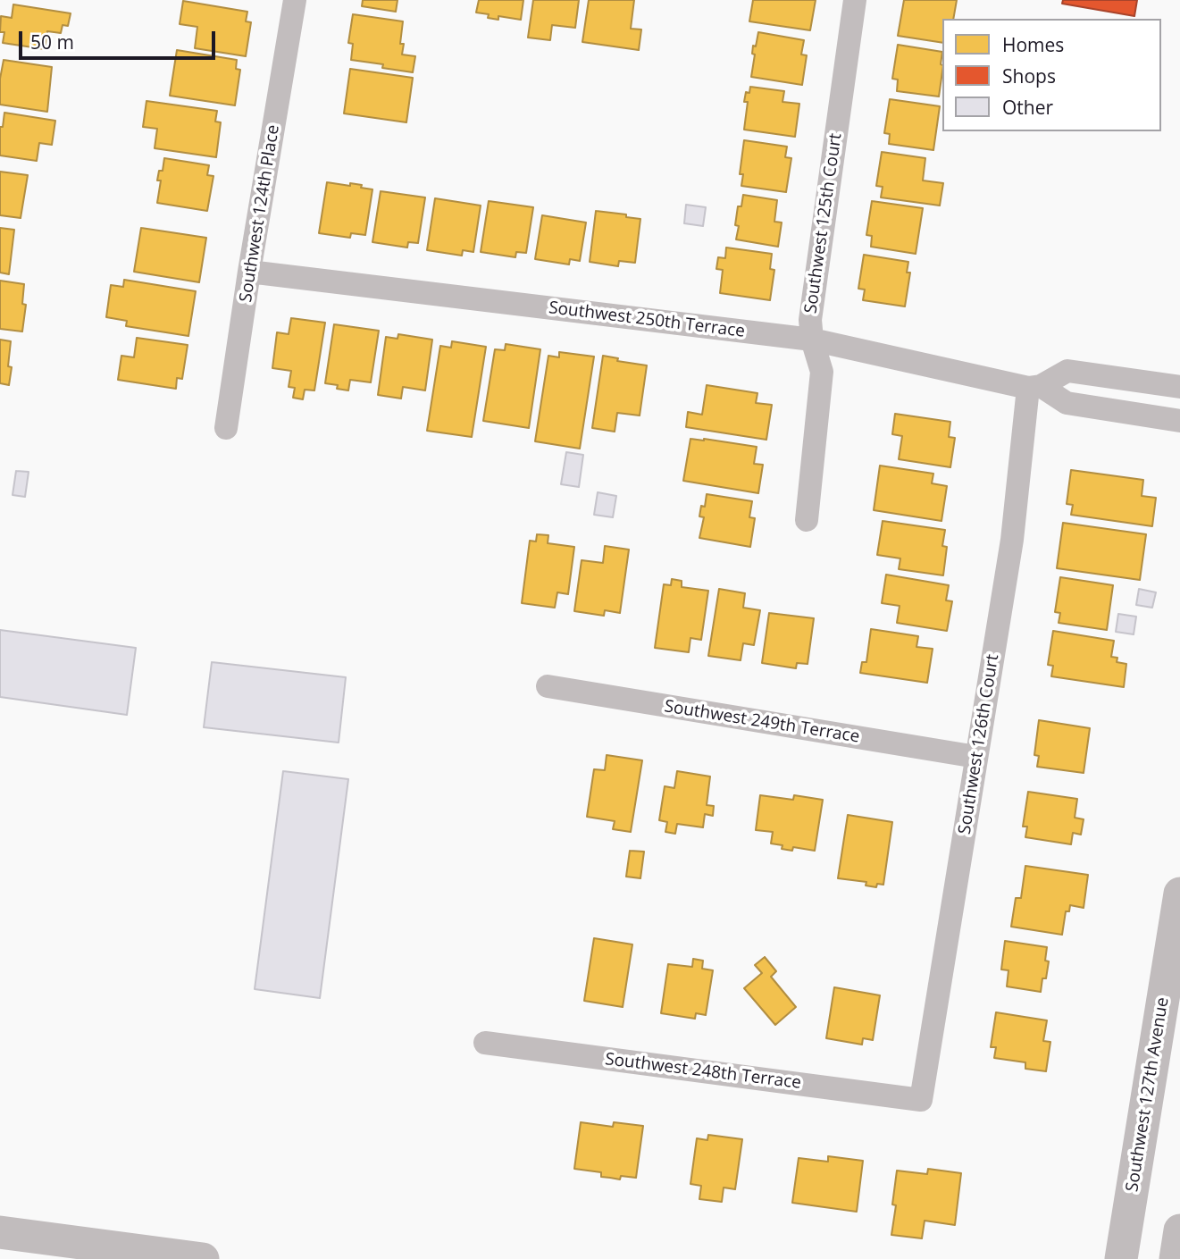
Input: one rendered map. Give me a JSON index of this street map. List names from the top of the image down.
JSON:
{
  "streets": {
    "street": [
      "Southwest 124th Place",
      "Southwest 125th Court",
      "Southwest 250th Terrace",
      "Southwest 249th Terrace",
      "Southwest 126th Court",
      "Southwest 248th Terrace",
      "Southwest 127th Avenue"
    ]
  },
  "crossings": [
    ["Southwest 124th Place", "Southwest 250th Terrace"],
    ["Southwest 125th Court", "Southwest 250th Terrace"],
    ["Southwest 250th Terrace", "Southwest 126th Court"],
    ["Southwest 249th Terrace", "Southwest 126th Court"],
    ["Southwest 126th Court", "Southwest 248th Terrace"]
  ],
  "legend": ["Homes", "Shops", "Other"],
  "scale_bar": "50 m"
}
